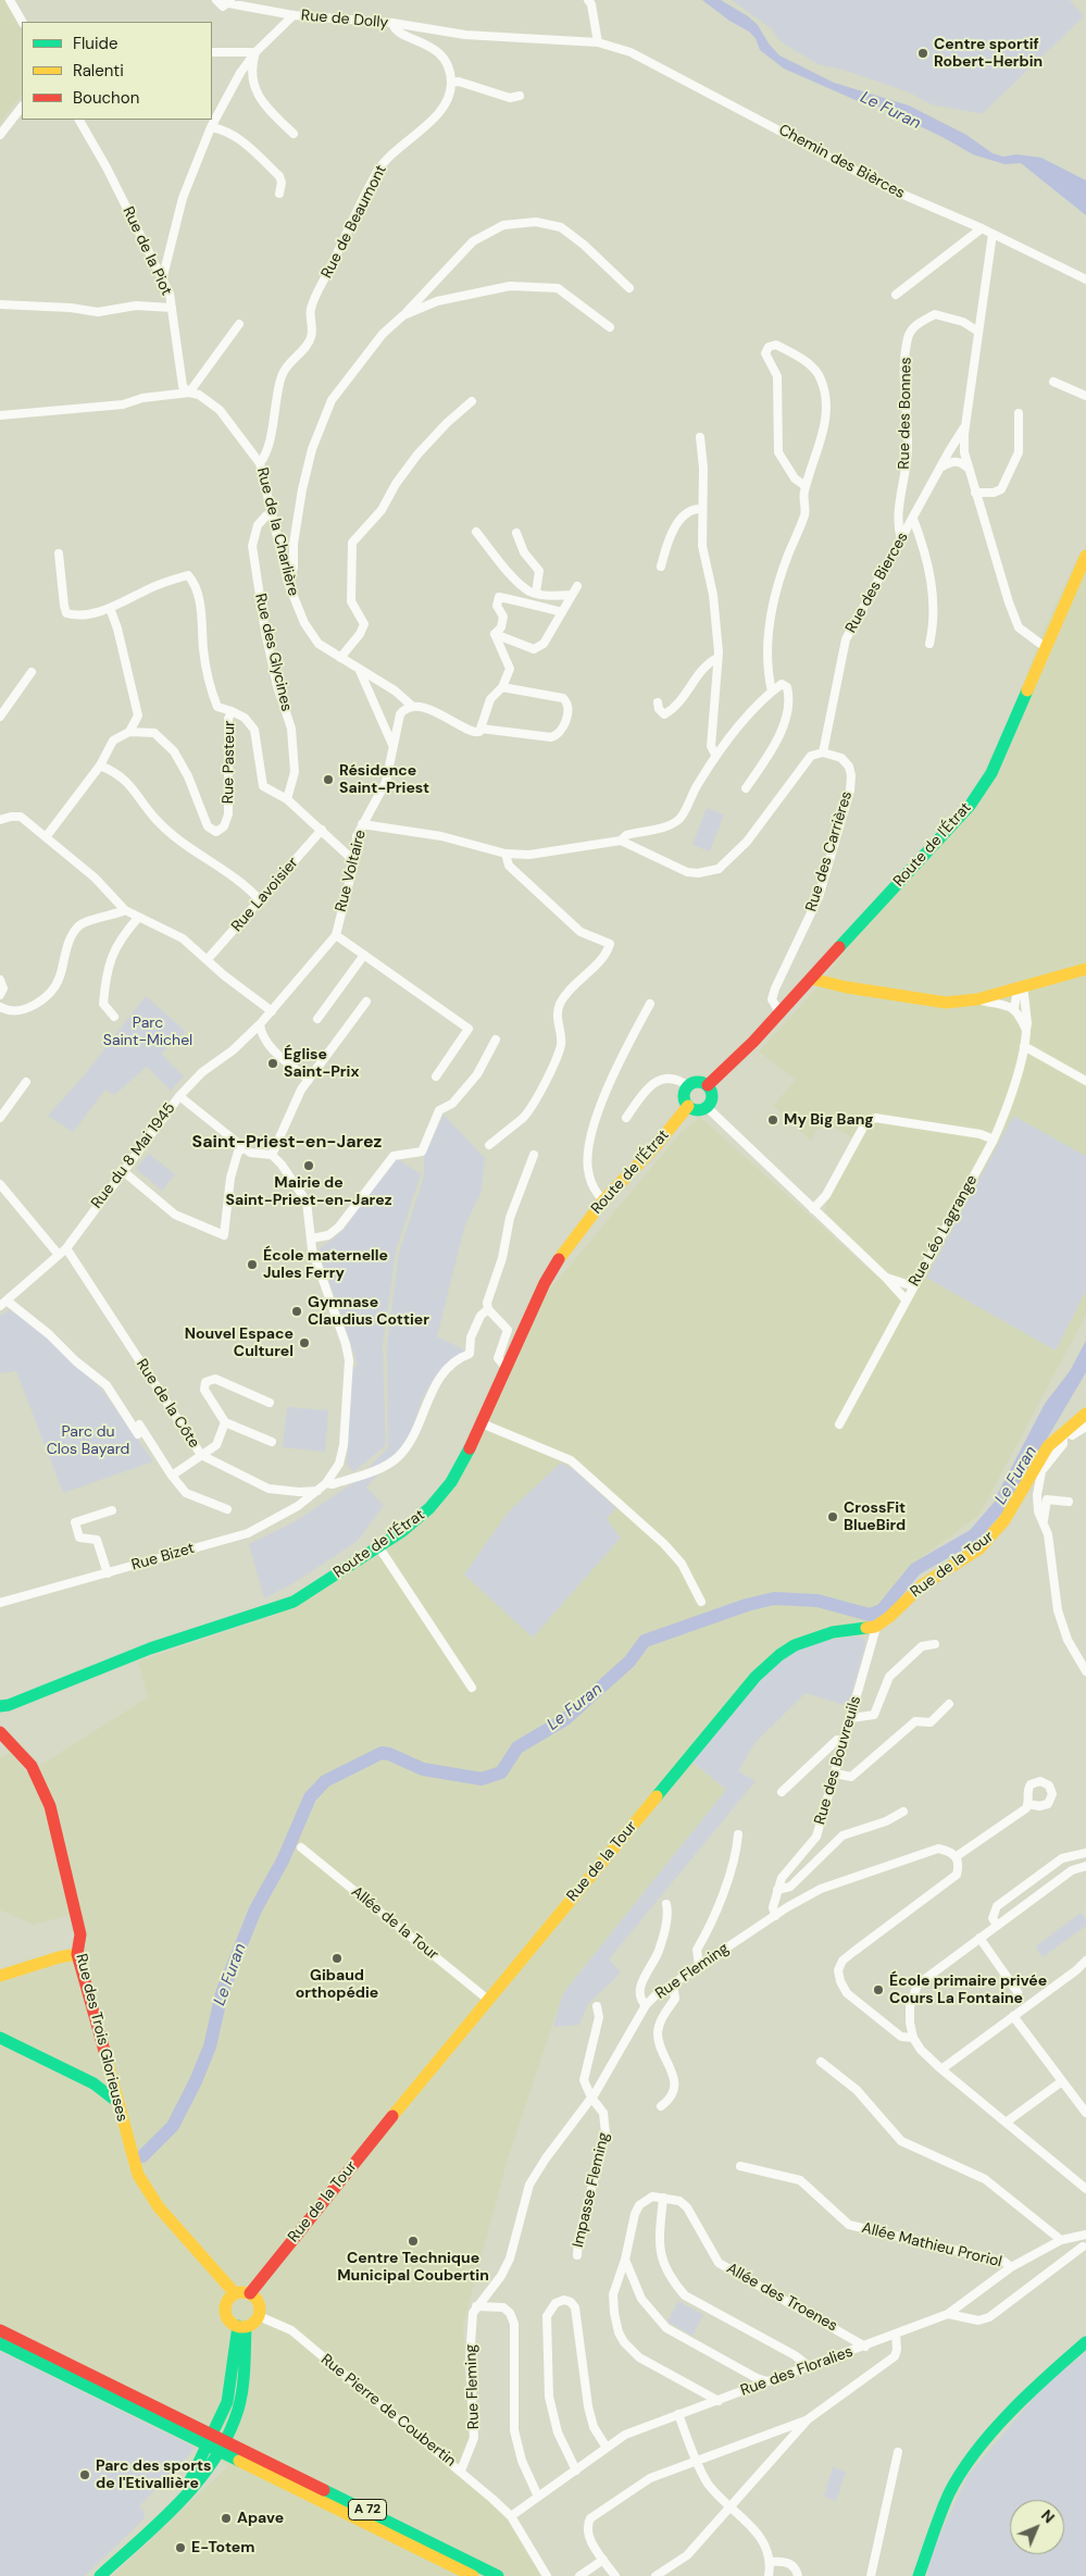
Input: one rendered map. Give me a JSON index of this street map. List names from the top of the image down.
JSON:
{
  "streets": {
    "main road": [
      "Route de l'Étrat",
      "Rue de la Tour",
      "Rue des Trois Glorieuses",
      "A 72"
    ],
    "street": [
      "Rue de Dolly",
      "Chemin des Bièrces",
      "Rue de Beaumont",
      "Rue de la Piot",
      "Rue des Bonnes",
      "Rue de la Charlière",
      "Rue des Bierces",
      "Rue des Glycines",
      "Rue Pasteur",
      "Rue des Carrières",
      "Rue Voltaire",
      "Rue Lavoisier",
      "Rue du 8 Mai 1945",
      "Rue Léo Lagrange",
      "Rue de la Côte",
      "Rue Bizet",
      "Rue des Bouvreuils",
      "Allée de la Tour",
      "Rue Fleming",
      "Impasse Fleming",
      "Allée Mathieu Proriol",
      "Allée des Troenes",
      "Rue des Floralies",
      "Rue Pierre de Coubertin"
    ]
  },
  "crossings": [
    ["Rue de Dolly", "Chemin des Bièrces"],
    ["Rue de Dolly", "Rue de la Piot"],
    ["Chemin des Bièrces", "Rue des Bierces"],
    ["Rue de Beaumont", "Rue de la Charlière"],
    ["Rue de la Piot", "Rue de la Charlière"],
    ["Rue des Bonnes", "Rue des Bierces"],
    ["Rue de la Charlière", "Rue des Glycines"],
    ["Rue de la Charlière", "Rue Voltaire"],
    ["Rue des Bierces", "Route de l'Étrat"],
    ["Rue des Bierces", "Rue des Carrières"],
    ["Rue des Glycines", "Rue Pasteur"],
    ["Rue Pasteur", "Rue Voltaire"],
    ["Rue Pasteur", "Rue Lavoisier"],
    ["Route de l'Étrat", "Rue des Carrières"],
    ["Route de l'Étrat", "Rue Léo Lagrange"],
    ["Rue Voltaire", "Rue du 8 Mai 1945"],
    ["Rue du 8 Mai 1945", "Rue de la Côte"],
    ["Rue de la Côte", "Rue Bizet"],
    ["Rue de la Tour", "Rue des Bouvreuils"],
    ["Rue de la Tour", "Allée de la Tour"],
    ["Rue de la Tour", "Rue des Trois Glorieuses"],
    ["Rue de la Tour", "Rue Pierre de Coubertin"],
    ["Rue des Bouvreuils", "Rue Fleming"],
    ["Rue Fleming", "Impasse Fleming"],
    ["Rue Fleming", "Rue Pierre de Coubertin"],
    ["Rue des Trois Glorieuses", "Rue Pierre de Coubertin"],
    ["Allée Mathieu Proriol", "Rue des Floralies"],
    ["Allée des Troenes", "Rue des Floralies"],
    ["Rue des Floralies", "Rue Pierre de Coubertin"]
  ],
  "districts": ["Saint-Priest-en-Jarez"],
  "water": ["Le Furan"],
  "parks": ["Parc Saint-Michel", "Parc du Clos Bayard"],
  "places": [
    "Centre sportif Robert-Herbin",
    "Résidence Saint-Priest",
    "Église Saint-Prix",
    "My Big Bang",
    "Mairie de Saint-Priest-en-Jarez",
    "École maternelle Jules Ferry",
    "Gymnase Claudius Cottier",
    "Nouvel Espace Culturel",
    "CrossFit BlueBird",
    "Gibaud orthopédie",
    "École primaire privée Cours La Fontaine",
    "Centre Technique Municipal Coubertin",
    "Parc des sports de l'Etivallière",
    "Apave",
    "E-Totem"
  ],
  "legend": ["Fluide", "Ralenti", "Bouchon"],
  "north": "top right"
}
